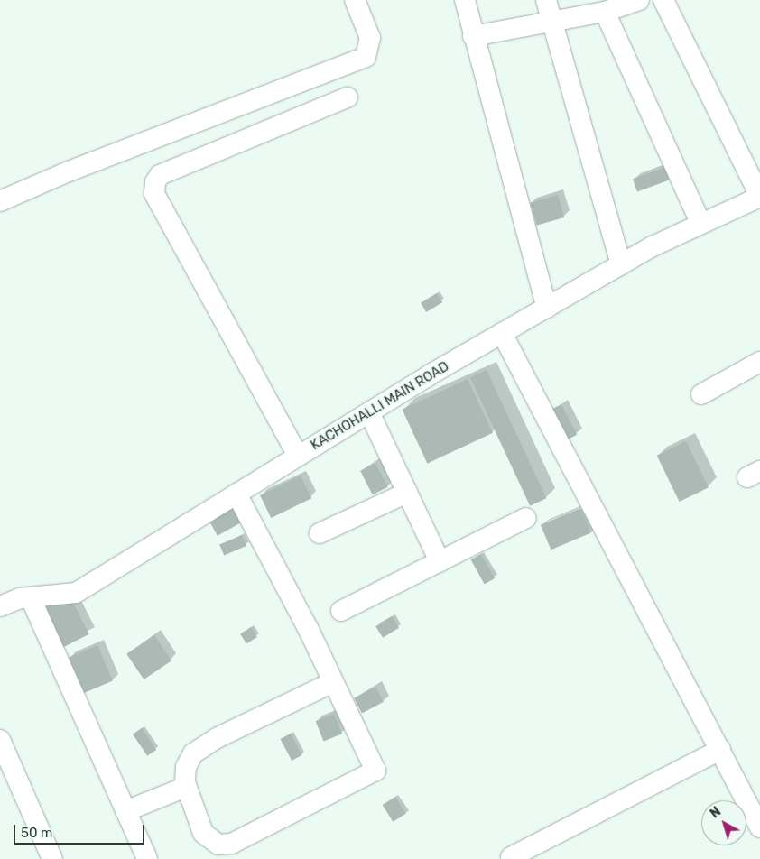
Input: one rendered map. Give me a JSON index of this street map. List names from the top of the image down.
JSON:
{
  "streets": {
    "street": ["KACHOHALLI MAIN ROAD"]
  },
  "scale_bar": "50 m",
  "north": "top left"
}
